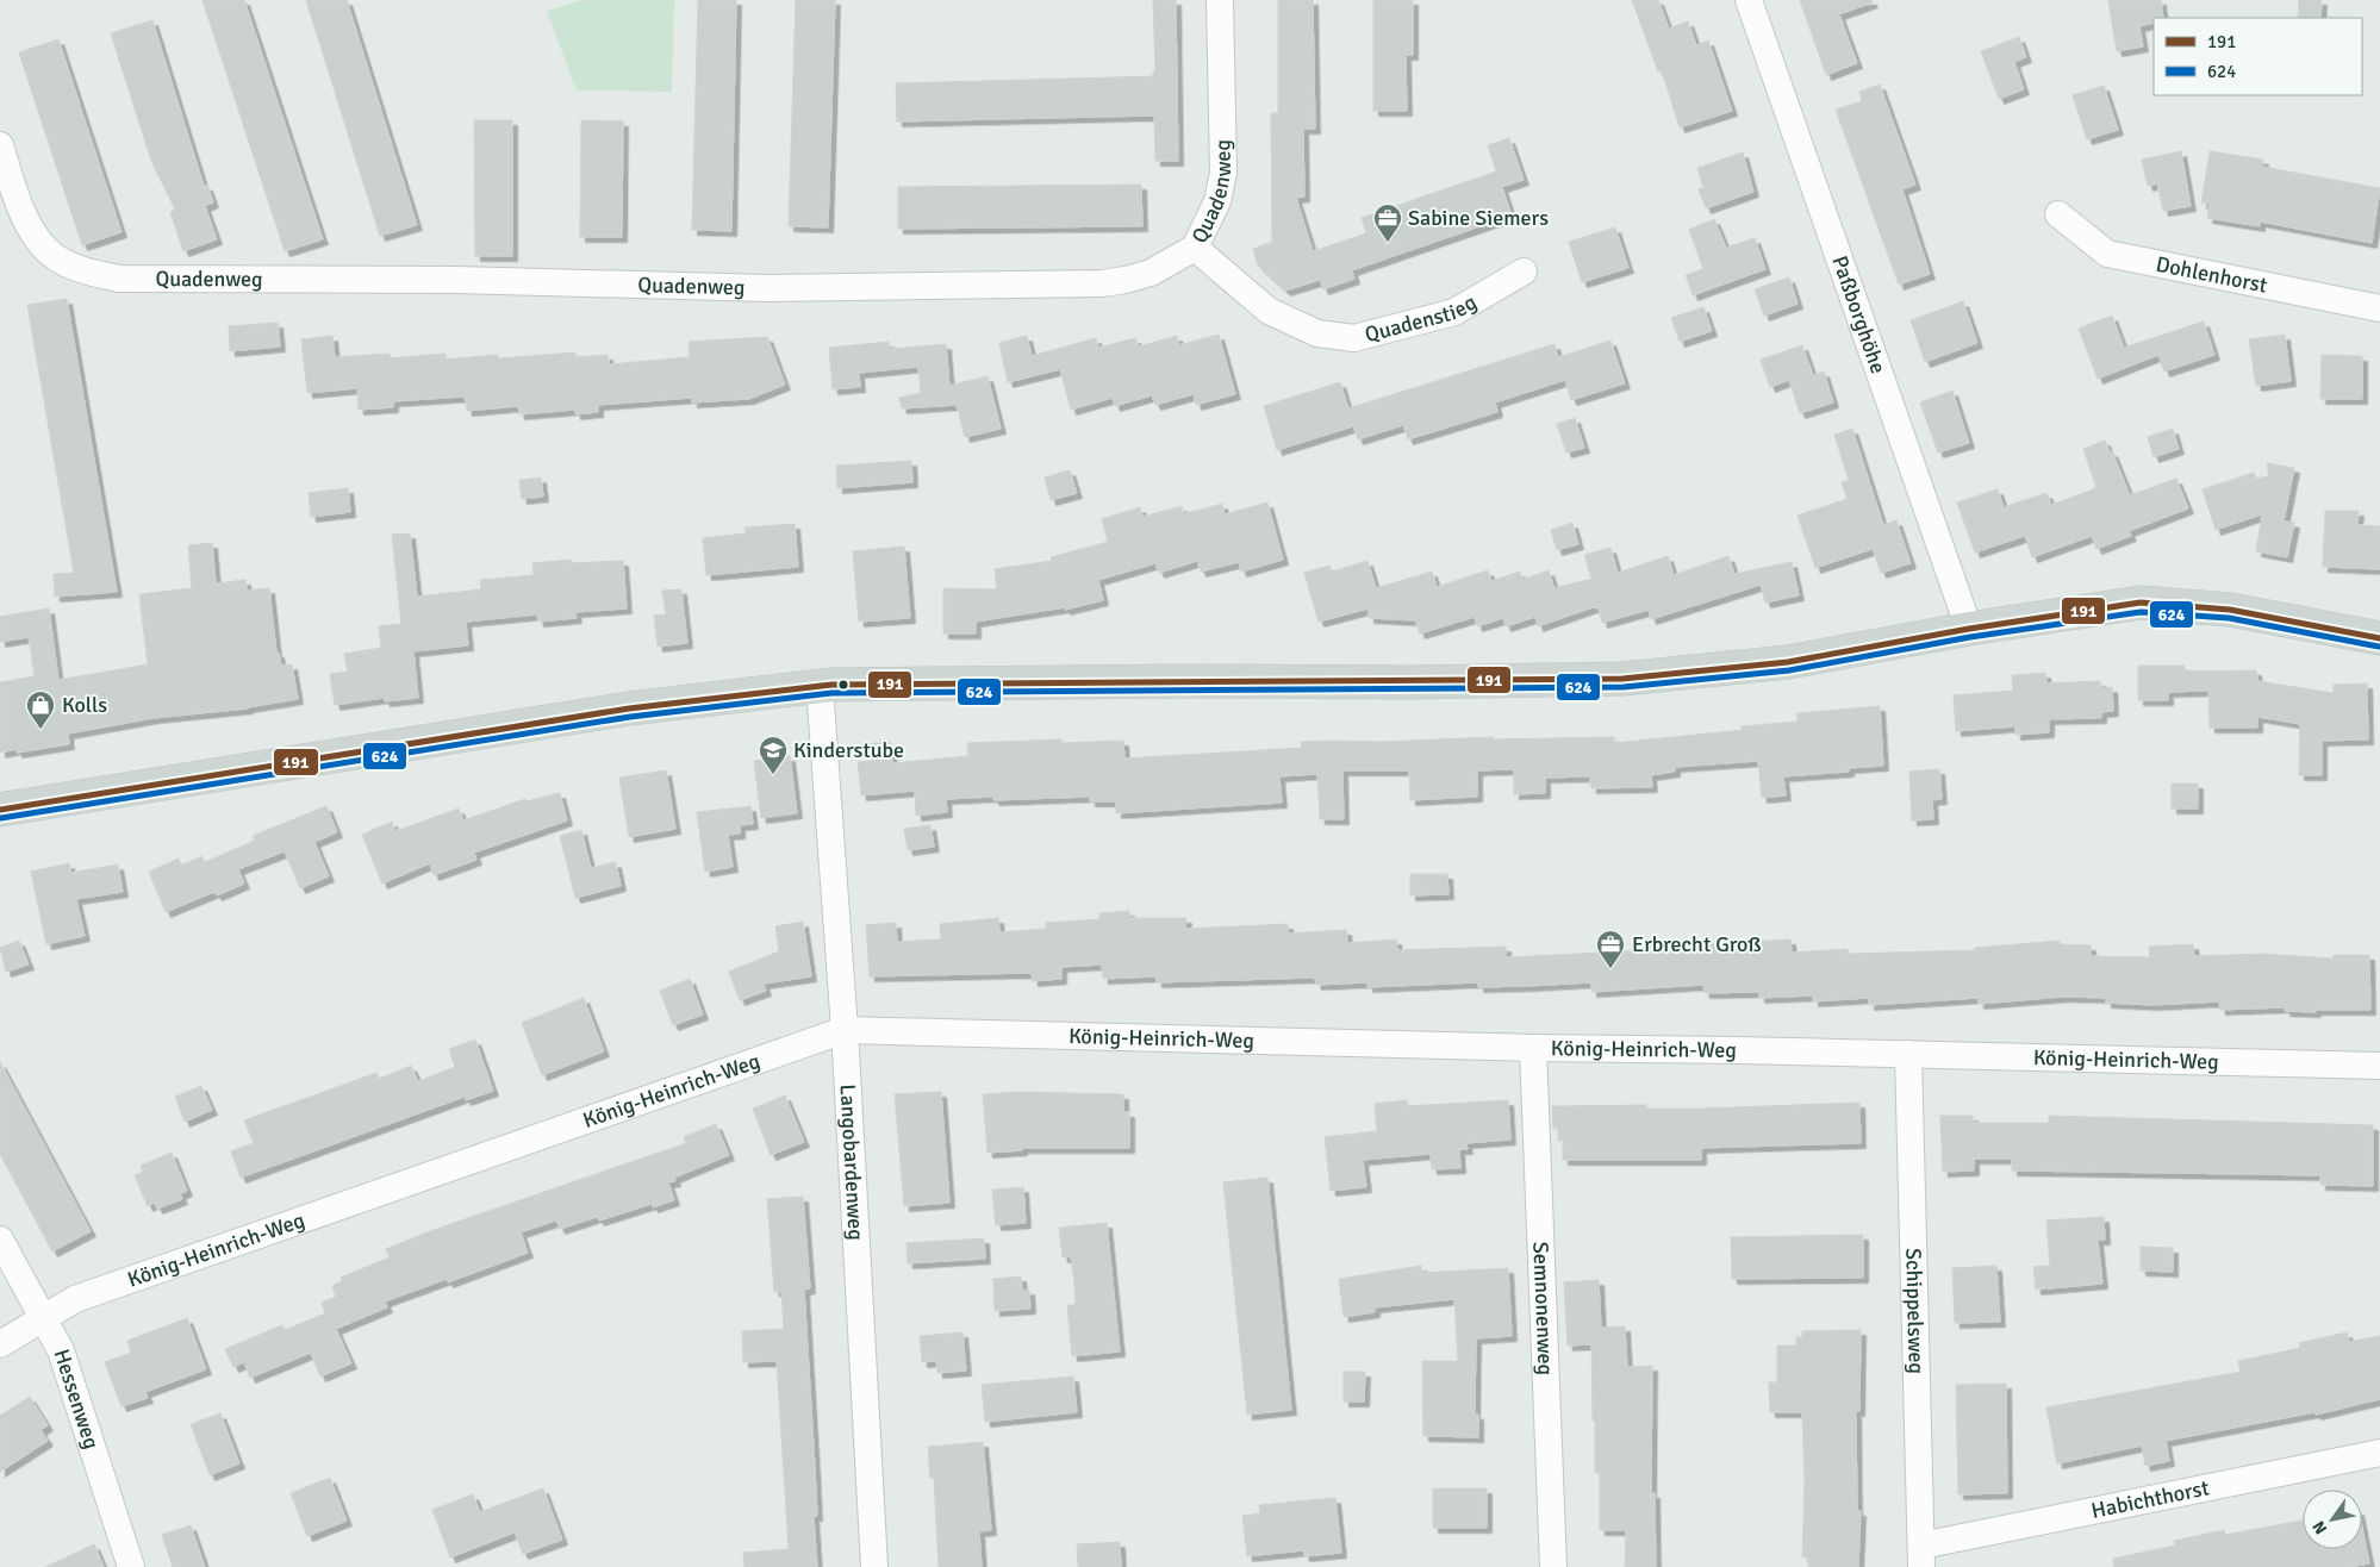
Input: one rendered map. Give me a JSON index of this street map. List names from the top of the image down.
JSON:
{
  "streets": {
    "street": [
      "Quadenweg",
      "Dohlenhorst",
      "Paßborghöhe",
      "Quadenstieg",
      "König-Heinrich-Weg",
      "Langobardenweg",
      "Semnonenweg",
      "Schippelsweg",
      "Hessenweg",
      "Habichthorst"
    ]
  },
  "crossings": [
    ["Quadenweg", "Quadenstieg"],
    ["König-Heinrich-Weg", "Langobardenweg"],
    ["König-Heinrich-Weg", "Semnonenweg"],
    ["König-Heinrich-Weg", "Schippelsweg"],
    ["König-Heinrich-Weg", "Hessenweg"],
    ["Schippelsweg", "Habichthorst"]
  ],
  "places": {
    "office": ["Sabine Siemers", "Erbrecht Groß"],
    "shop": ["Kolls"],
    "school or university": ["Kinderstube"]
  },
  "lines": ["transit line 191", "transit line 624"],
  "legend": ["191", "624"],
  "north": "bottom left"
}
